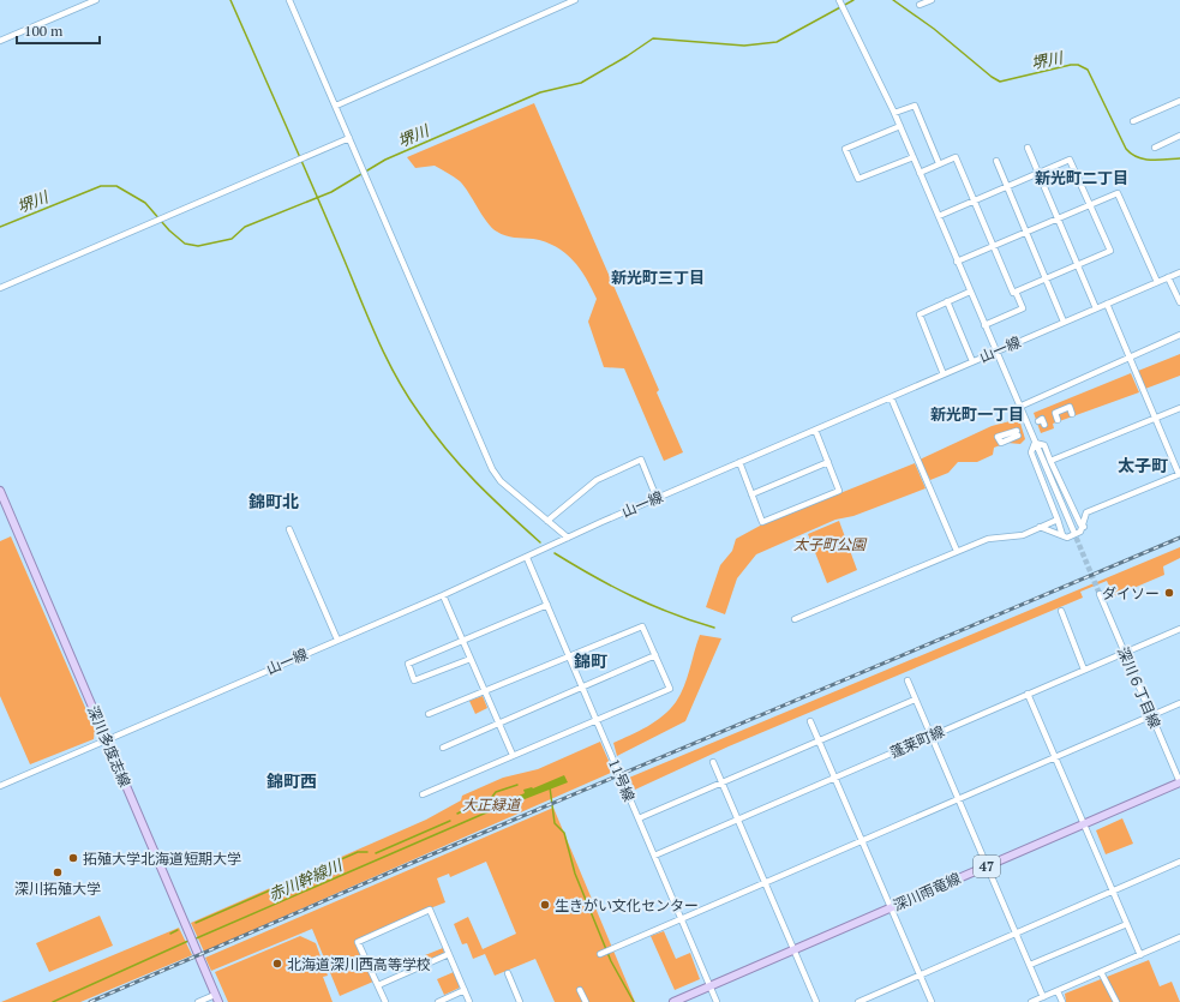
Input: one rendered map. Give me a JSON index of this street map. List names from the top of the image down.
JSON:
{
  "streets": {
    "main road": ["深川多度志線", "47", "深川雨竜線"],
    "street": [
      "山一線",
      "深川６丁目線",
      "蓬莱町線",
      "11号線"
    ]
  },
  "crossings": [
    ["山一線", "深川多度志線"],
    ["山一線", "11号線"],
    ["深川６丁目線", "蓬莱町線"],
    ["深川６丁目線", "深川雨竜線"],
    ["蓬莱町線", "11号線"],
    ["11号線", "深川雨竜線"]
  ],
  "districts": [
    "新光町二丁目",
    "新光町三丁目",
    "新光町一丁目",
    "太子町",
    "錦町北",
    "錦町",
    "錦町西"
  ],
  "water": ["堺川", "赤川幹線川"],
  "parks": ["太子町公園", "大正緑道"],
  "places": [
    "ダイソー",
    "拓殖大学北海道短期大学",
    "深川拓殖大学",
    "生きがい文化センター",
    "北海道深川西高等学校"
  ],
  "scale_bar": "100 m"
}
